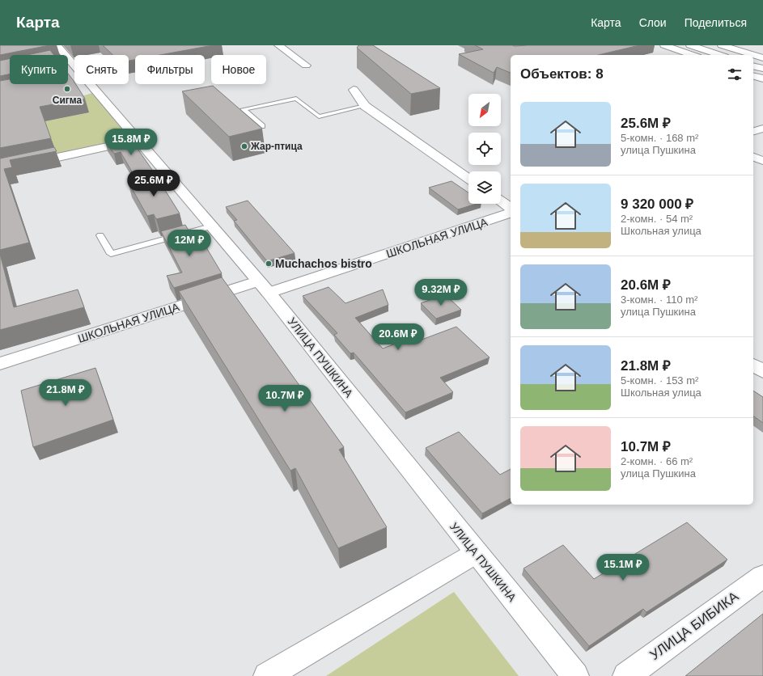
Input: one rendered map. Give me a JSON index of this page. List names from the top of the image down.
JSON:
{
  "streets": {
    "street": ["ШКОЛЬНАЯ УЛИЦА", "УЛИЦА ПУШКИНА", "УЛИЦА БИБИКА"]
  },
  "crossings": [
    ["ШКОЛЬНАЯ УЛИЦА", "УЛИЦА ПУШКИНА"]
  ],
  "places": ["Сигма", "Жар-птица", "Muchachos bistro"],
  "north": "bottom left",
  "page": {
    "header": "Карта",
    "nav": ["Карта", "Слои", "Поделиться"],
    "chip": [
      "Купить",
      "Снять",
      "Фильтры",
      "Новое"
    ],
    "heading": "Объектов: 8",
    "list": [
      {
        "name": "25.6M ₽",
        "note": "5-комн. · 168 m² · улица Пушкина"
      },
      {
        "name": "9 320 000 ₽",
        "note": "2-комн. · 54 m² · Школьная улица"
      },
      {
        "name": "20.6M ₽",
        "note": "3-комн. · 110 m² · улица Пушкина"
      },
      {
        "name": "21.8M ₽",
        "note": "5-комн. · 153 m² · Школьная улица"
      },
      {
        "name": "10.7M ₽",
        "note": "2-комн. · 66 m² · улица Пушкина"
      }
    ],
    "price": [
      "15.8M ₽",
      "25.6M ₽",
      "12M ₽",
      "9.32M ₽",
      "20.6M ₽",
      "21.8M ₽",
      "10.7M ₽",
      "15.1M ₽"
    ]
  }
}
